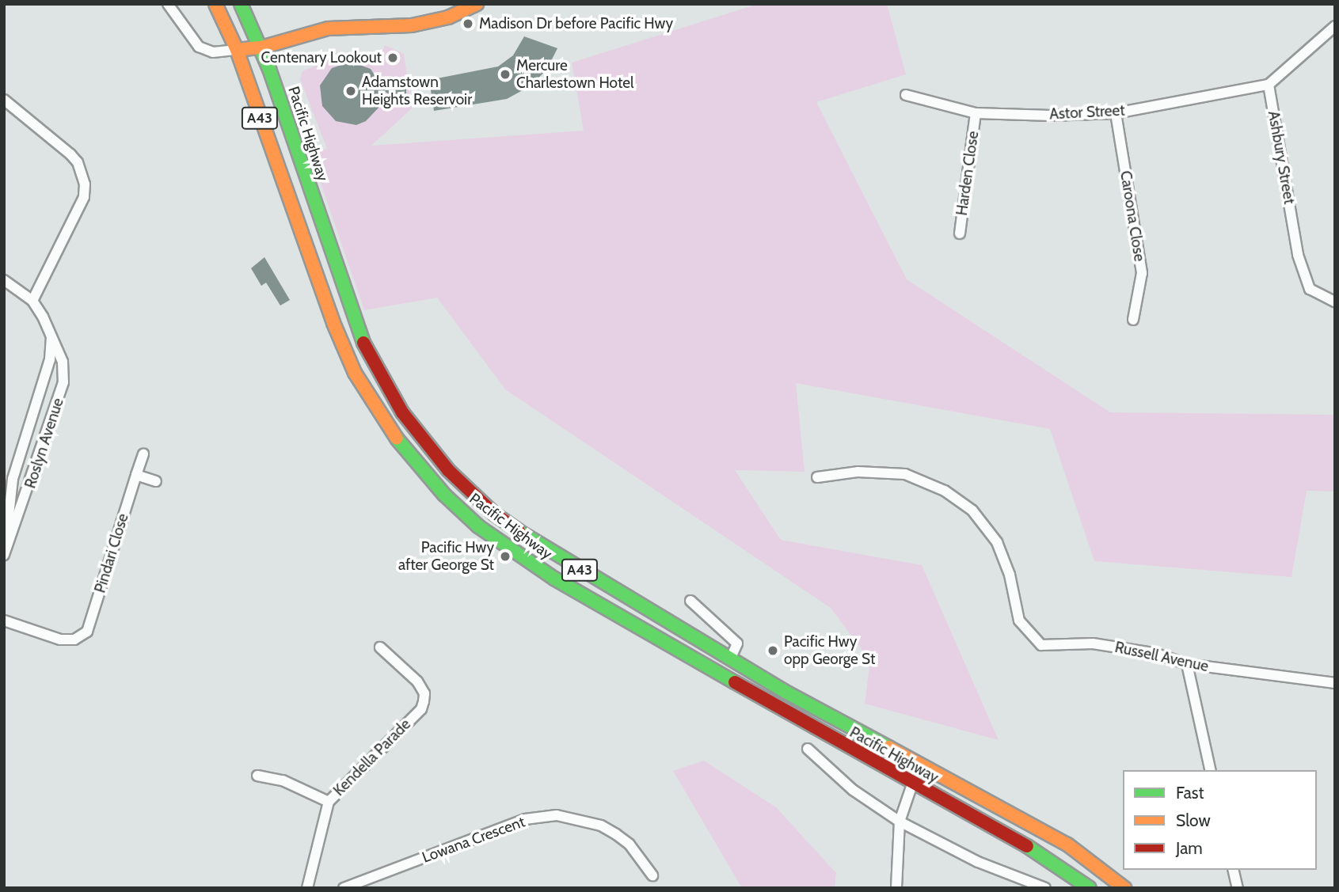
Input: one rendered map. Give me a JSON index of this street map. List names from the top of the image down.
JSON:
{
  "streets": {
    "main road": ["A43", "Pacific Highway"],
    "street": [
      "Astor Street",
      "Ashbury Street",
      "Harden Close",
      "Caroona Close",
      "Roslyn Avenue",
      "Pindari Close",
      "Russell Avenue",
      "Kendella Parade",
      "Lowana Crescent"
    ]
  },
  "crossings": [
    ["Astor Street", "Ashbury Street"],
    ["Astor Street", "Harden Close"],
    ["Astor Street", "Caroona Close"]
  ],
  "places": [
    "Madison Dr before Pacific Hwy",
    "Centenary Lookout",
    "Mercure Charlestown Hotel",
    "Adamstown Heights Reservoir",
    "Pacific Hwy after George St",
    "Pacific Hwy opp George St"
  ],
  "legend": ["Fast", "Slow", "Jam"]
}
